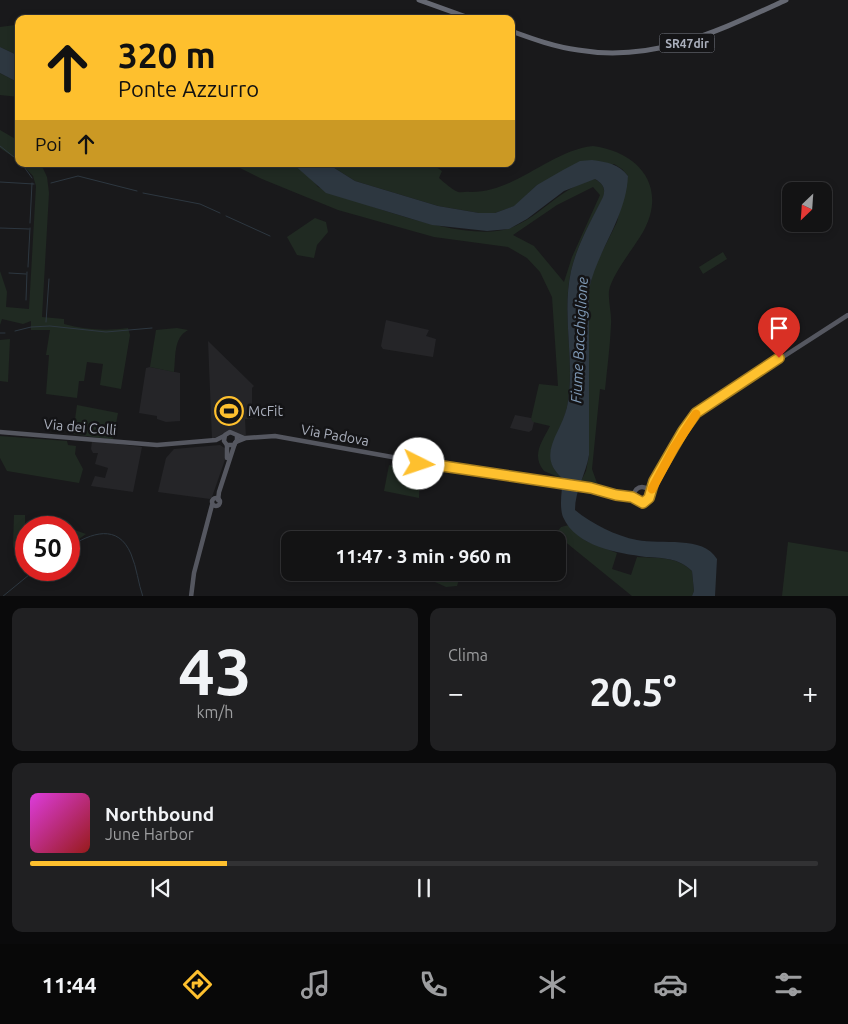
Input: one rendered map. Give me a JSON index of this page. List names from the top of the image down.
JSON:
{
  "streets": {
    "highway": ["SR47dir"],
    "main road": ["Via dei Colli", "Via Padova"]
  },
  "crossings": [
    ["Via dei Colli", "Via Padova"]
  ],
  "water": ["Fiume Bacchiglione"],
  "places": {
    "sports": ["McFit"]
  },
  "north": "bottom left",
  "page": {
    "turn": ["320 m", "Ponte Azzurro"],
    "then": "Poi",
    "limit": "50",
    "trip": "11:47 · 3 min · 960 m",
    "tile": [
      ["43", "km/h"],
      "Clima"
    ],
    "heat": ["−", "20.5°", "+"],
    "song": ["Northbound", "June Harbor"],
    "tabs": "11:44"
  }
}
